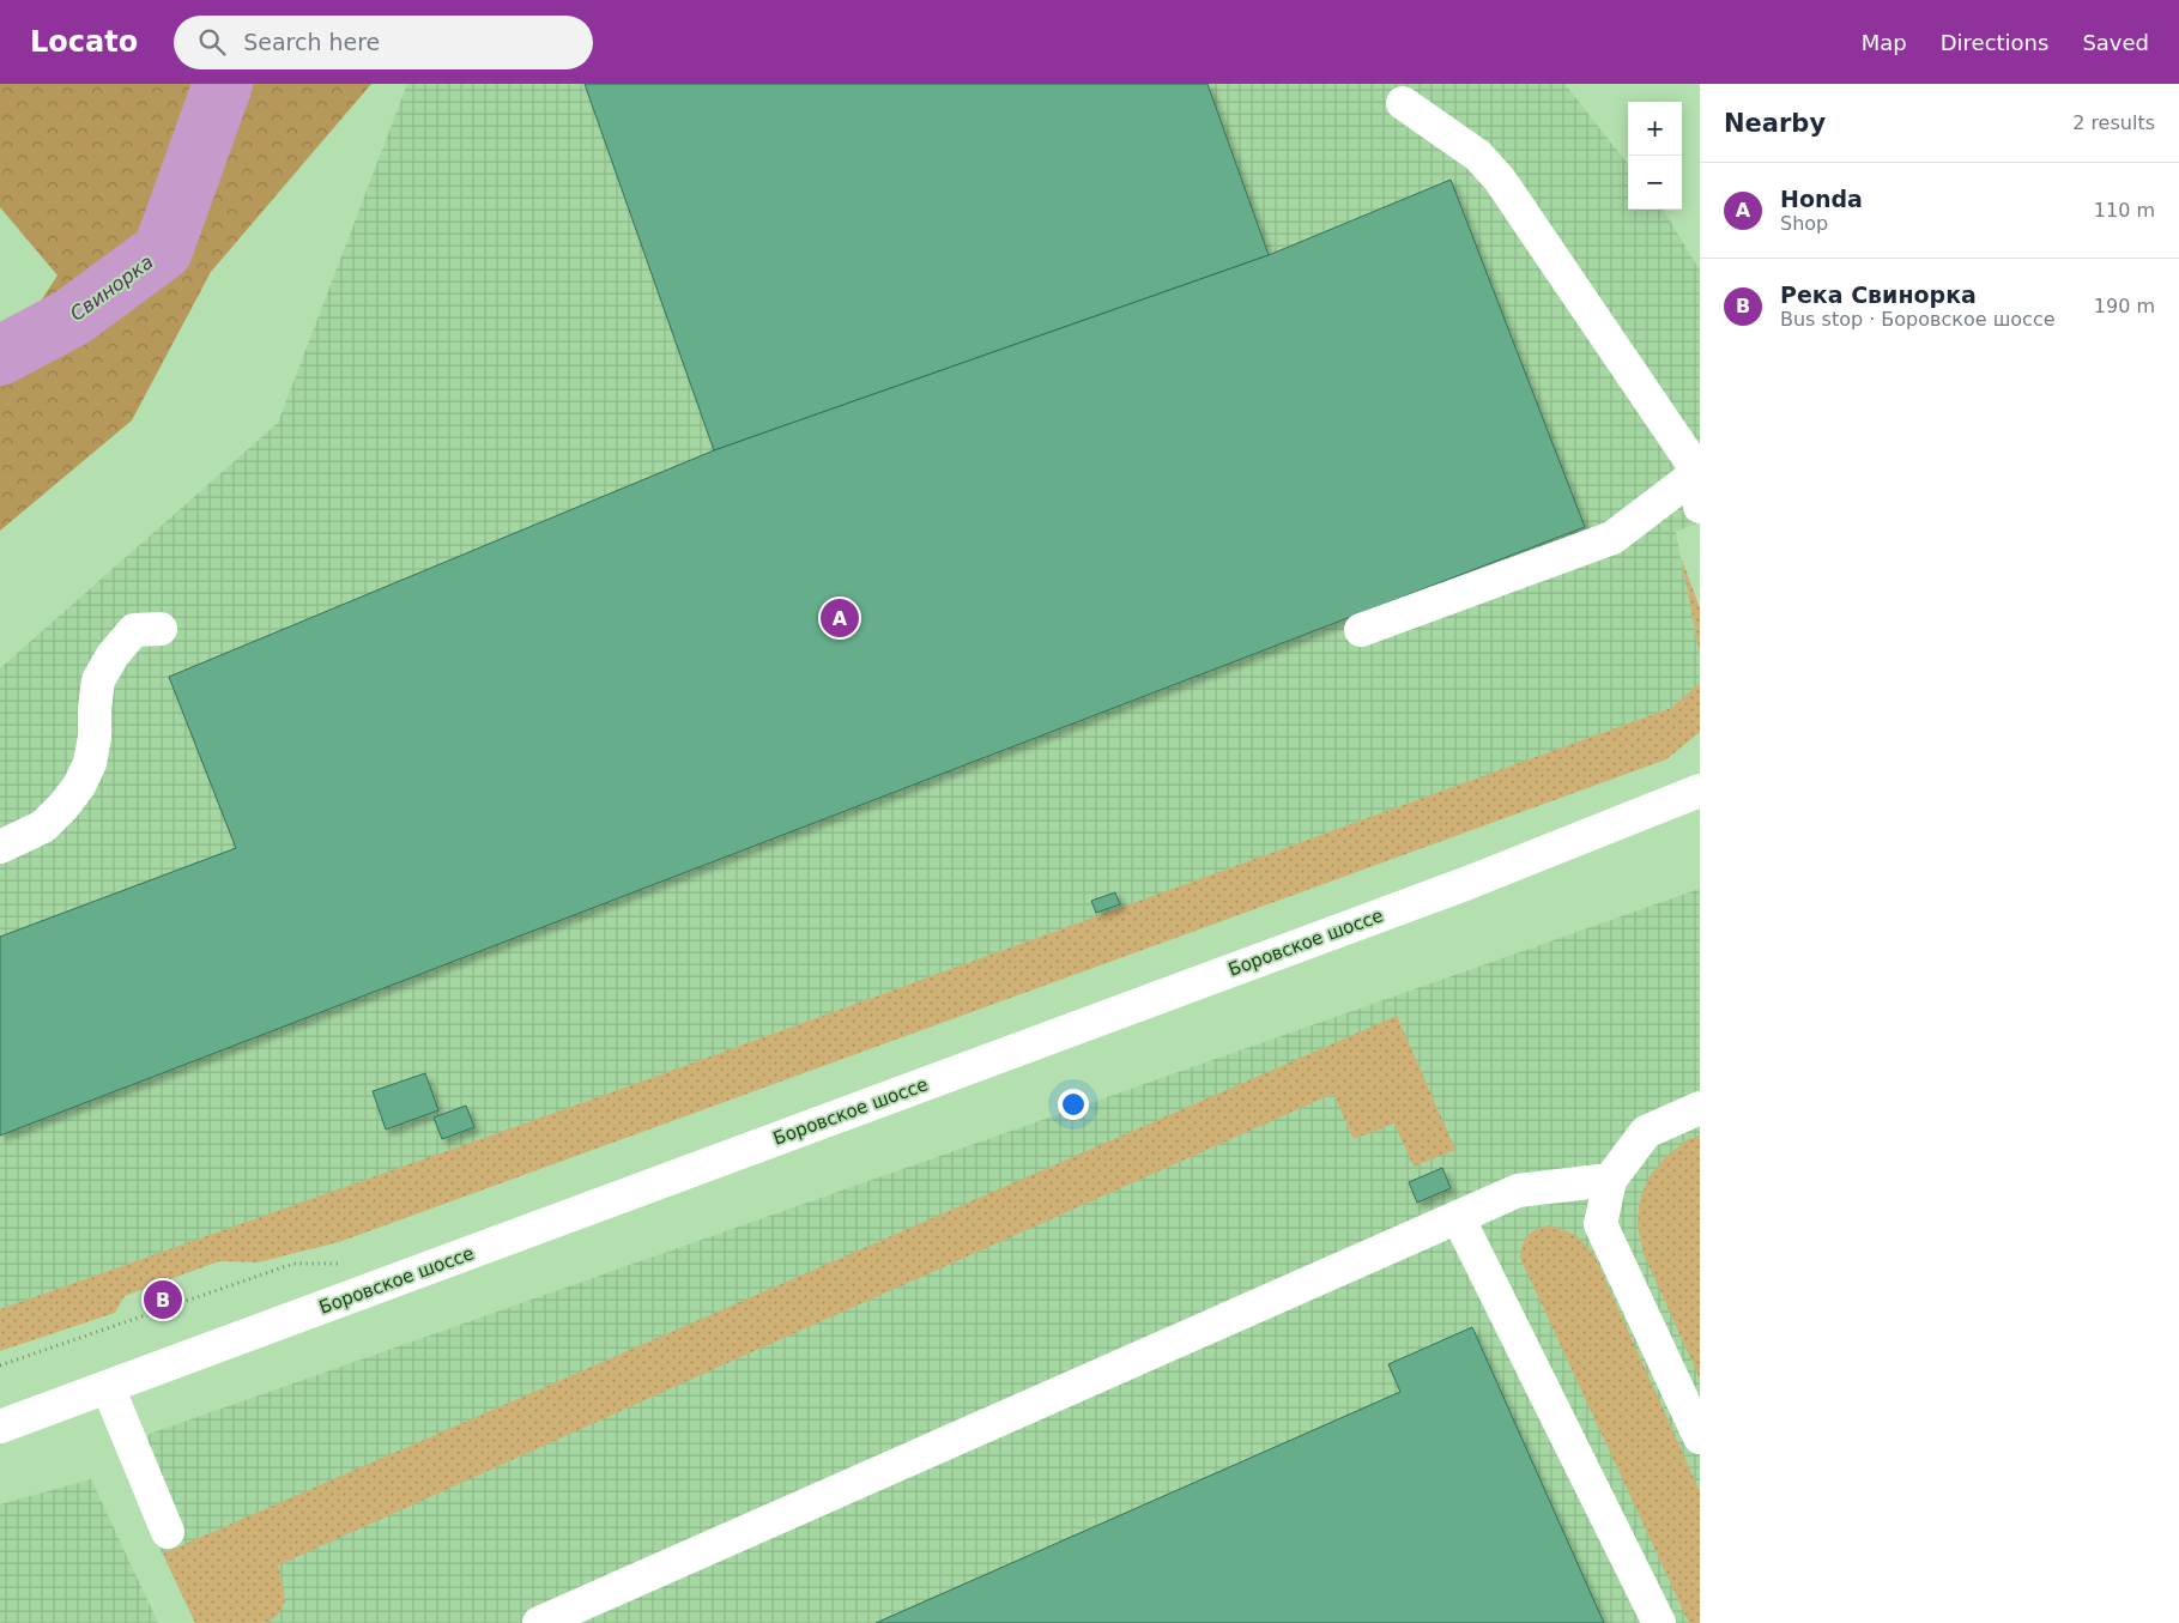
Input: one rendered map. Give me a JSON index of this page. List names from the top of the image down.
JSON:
{
  "streets": {
    "main road": ["Боровское шоссе"]
  },
  "water": ["Свинорка"],
  "page": {
    "header": "Locato",
    "search": "Search here",
    "nav": ["Map", "Directions", "Saved"],
    "heading": ["Nearby", "2 results"],
    "map_buttons": ["+", "−"],
    "list": [
      {
        "mark": "A",
        "name": "Honda",
        "note": "Shop",
        "value": "110 m"
      },
      {
        "mark": "B",
        "name": "Река Свинорка",
        "note": "Bus stop · Боровское шоссе",
        "value": "190 m"
      }
    ],
    "pins": ["A", "B"]
  }
}
